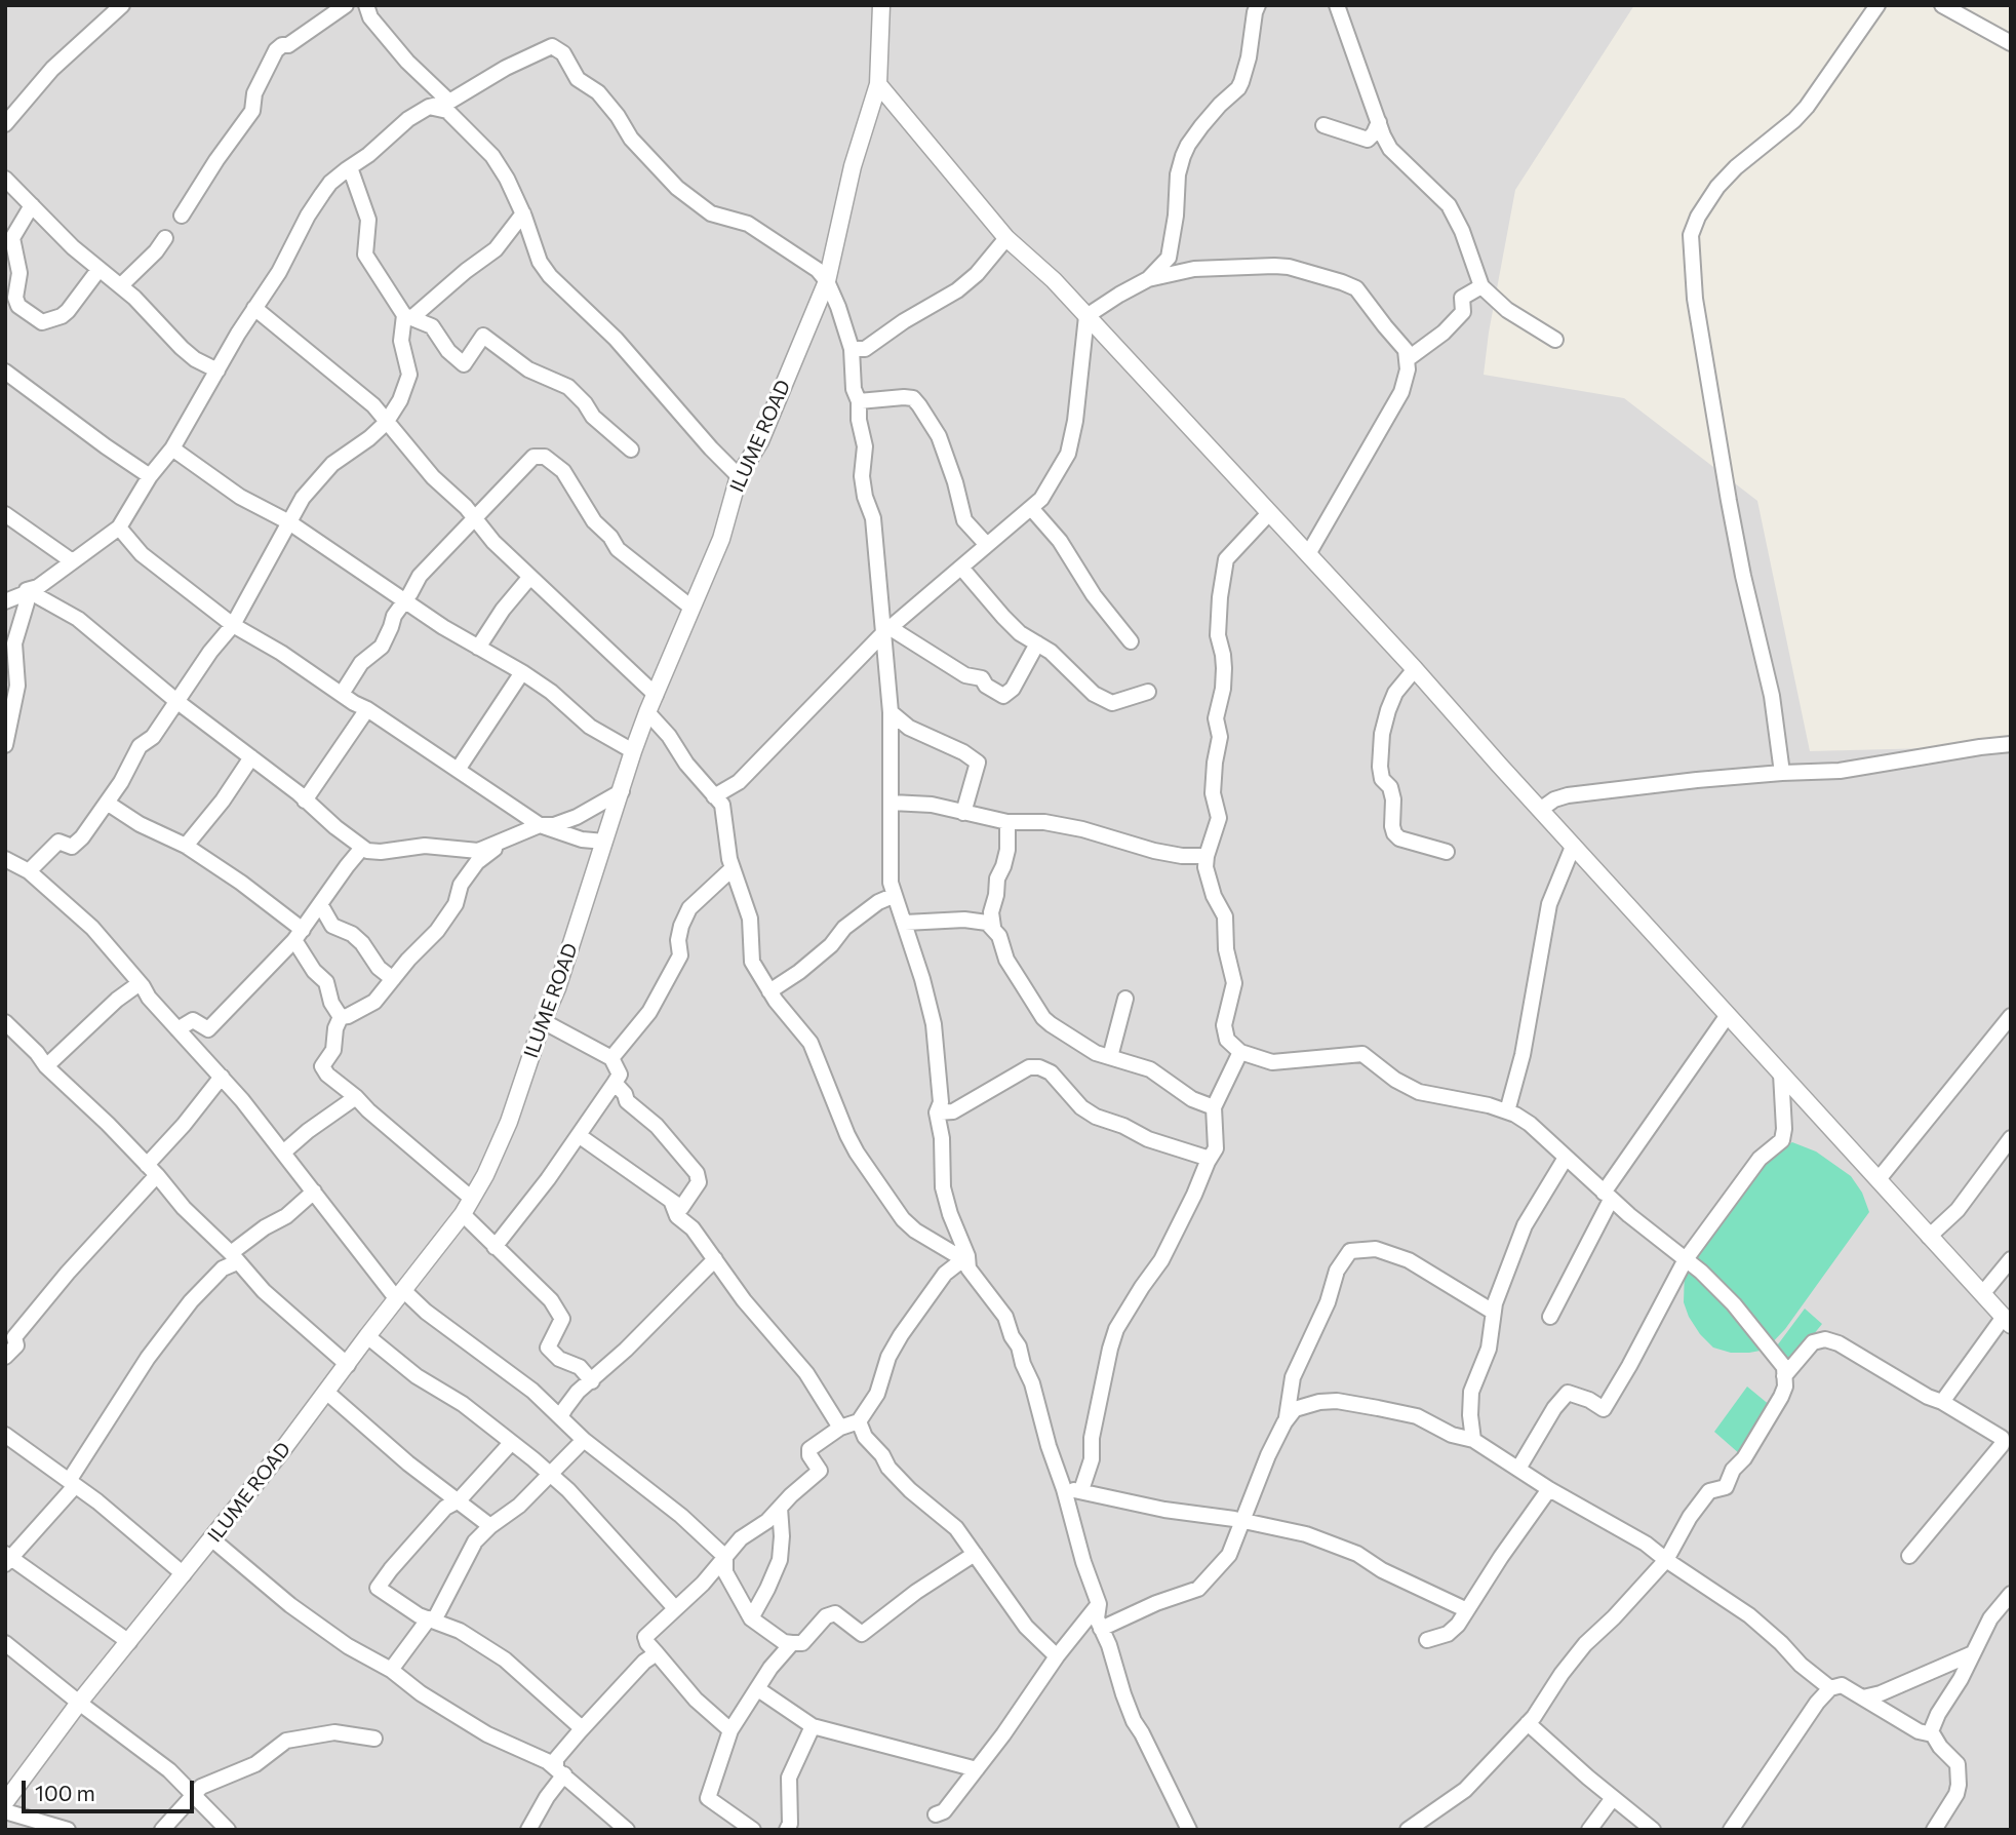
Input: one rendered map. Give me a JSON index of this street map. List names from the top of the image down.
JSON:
{
  "streets": {
    "street": ["ILUME ROAD"]
  },
  "scale_bar": "100 m"
}
